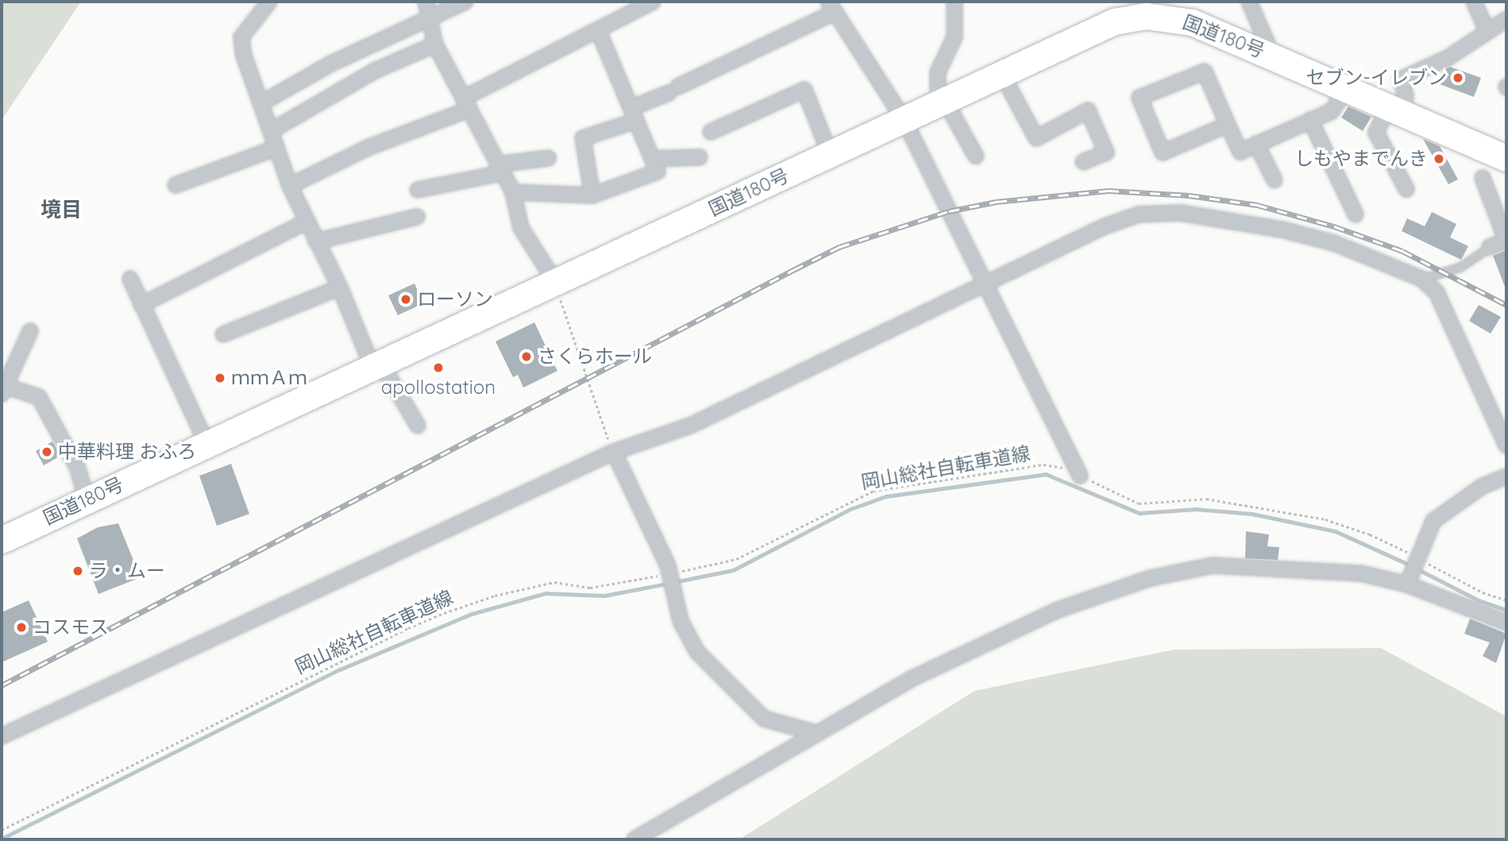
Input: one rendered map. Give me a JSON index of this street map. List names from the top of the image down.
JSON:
{
  "streets": {
    "highway": ["国道180号"],
    "path": ["岡山総社自転車道線"]
  },
  "districts": ["境目"],
  "places": [
    "セブン-イレブン",
    "しもやまでんき",
    "ローソン",
    "さくらホール",
    "apollostation",
    "ｍｍＡｍ",
    "中華料理 おふろ",
    "ラ・ムー",
    "コスモス"
  ]
}
